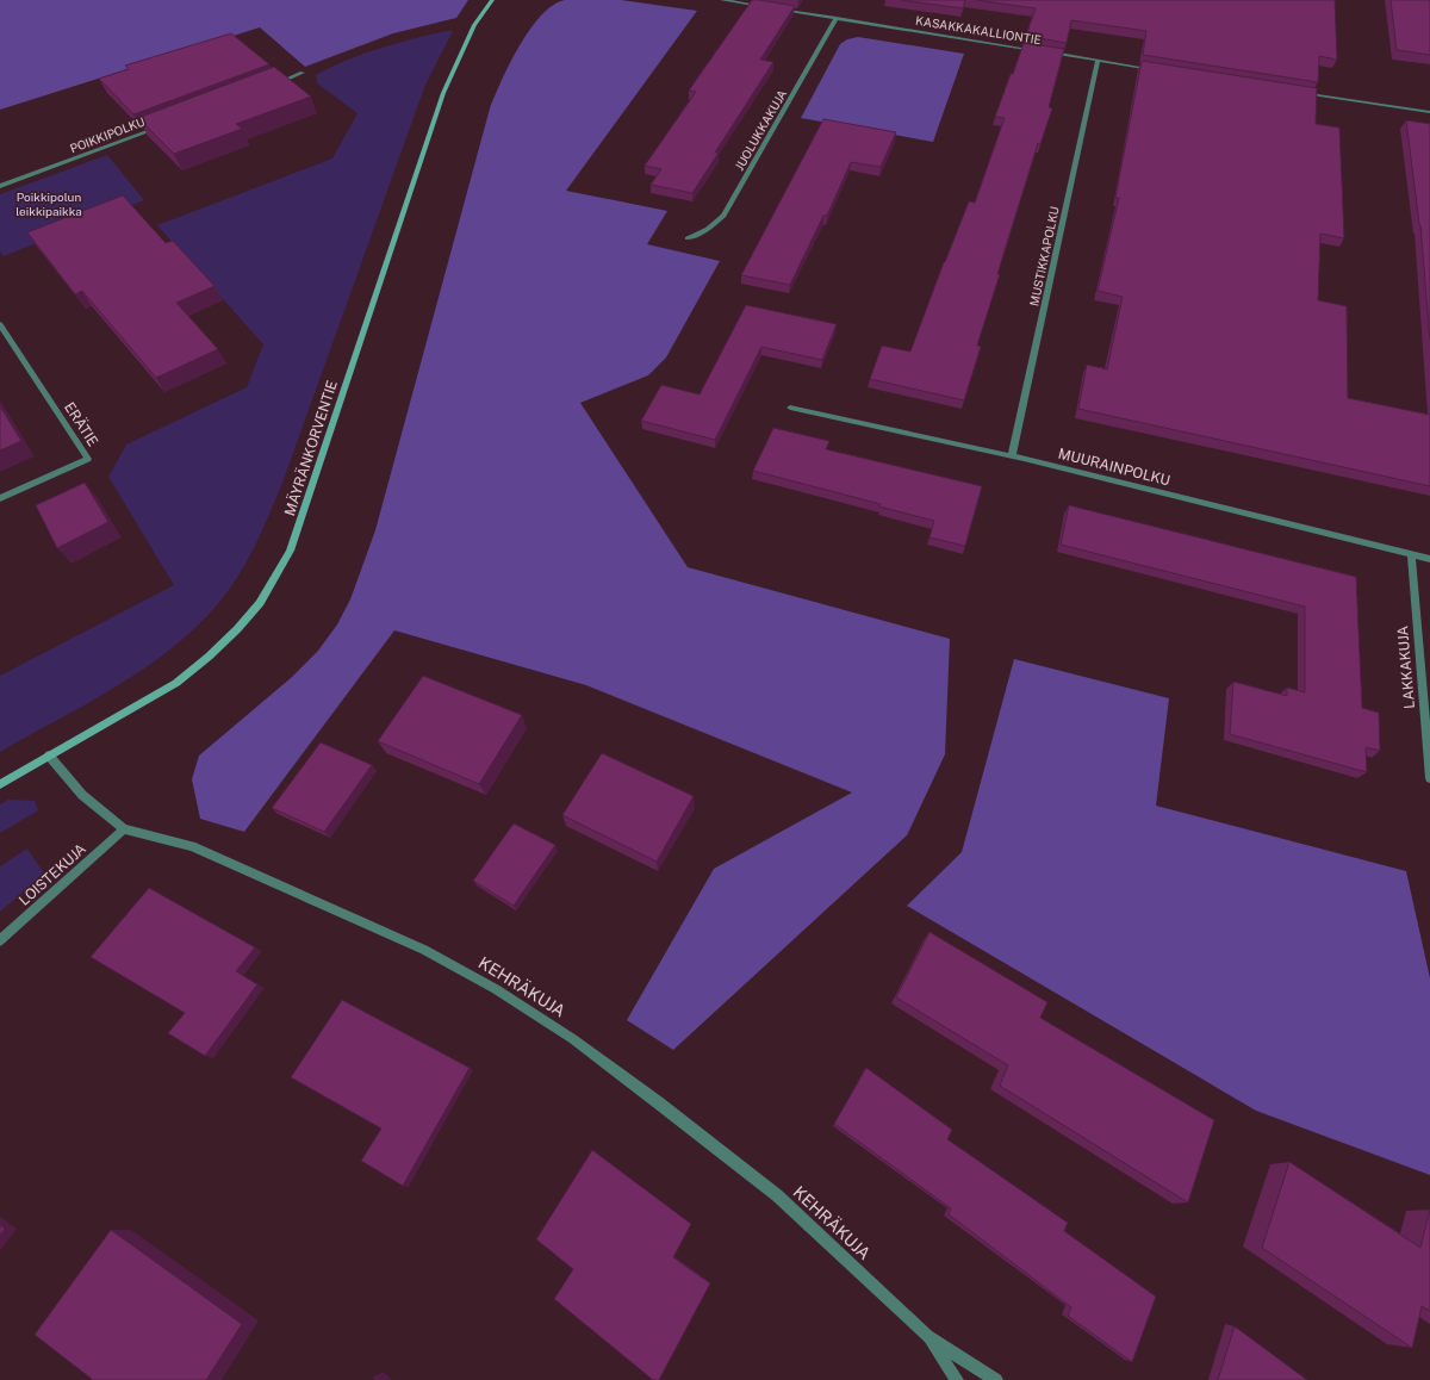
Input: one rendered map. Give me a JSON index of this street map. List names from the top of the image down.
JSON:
{
  "streets": {
    "street": [
      "KASAKKAKALLIONTIE",
      "JUOLUKKAKUJA",
      "POIKKIPOLKU",
      "MUSTIKKAPOLKU",
      "ERÄTIE",
      "MÄYRÄNKORVENTIE",
      "MUURAINPOLKU",
      "LAKKAKUJA",
      "LOISTEKUJA",
      "KEHRÄKUJA"
    ]
  },
  "crossings": [
    ["KASAKKAKALLIONTIE", "JUOLUKKAKUJA"],
    ["KASAKKAKALLIONTIE", "MUSTIKKAPOLKU"],
    ["MUSTIKKAPOLKU", "MUURAINPOLKU"],
    ["MÄYRÄNKORVENTIE", "KEHRÄKUJA"],
    ["MUURAINPOLKU", "LAKKAKUJA"],
    ["LOISTEKUJA", "KEHRÄKUJA"]
  ],
  "parks": ["Poikkipolun leikkipaikka"]
}
